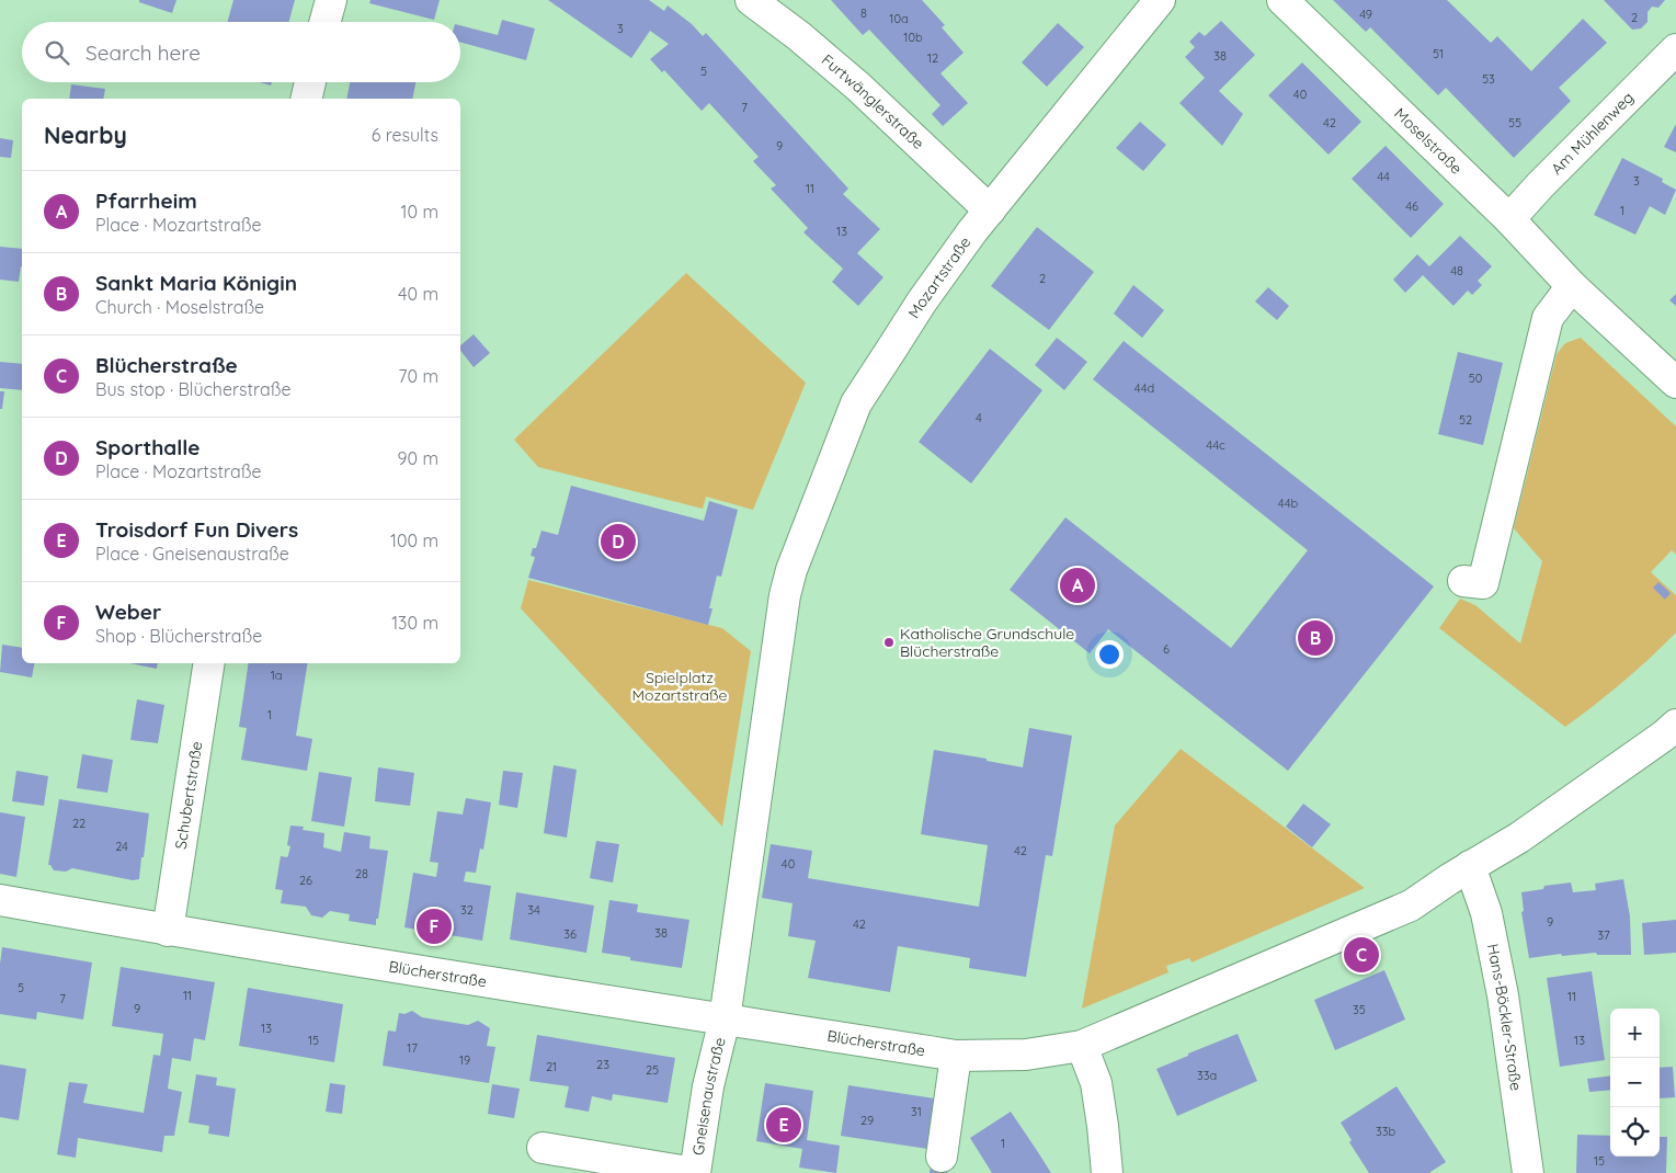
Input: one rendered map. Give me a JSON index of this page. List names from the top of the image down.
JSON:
{
  "streets": {
    "street": [
      "Furtwänglerstraße",
      "Am Mühlenweg",
      "Moselstraße",
      "Mozartstraße",
      "Schubertstraße",
      "Blücherstraße",
      "Hans-Böckler-Straße",
      "Gneisenaustraße"
    ]
  },
  "crossings": [
    ["Furtwänglerstraße", "Mozartstraße"],
    ["Am Mühlenweg", "Moselstraße"],
    ["Mozartstraße", "Blücherstraße"],
    ["Mozartstraße", "Gneisenaustraße"],
    ["Schubertstraße", "Blücherstraße"],
    ["Blücherstraße", "Hans-Böckler-Straße"],
    ["Blücherstraße", "Gneisenaustraße"]
  ],
  "parks": ["Spielplatz Mozartstraße"],
  "places": ["Katholische Grundschule Blücherstraße"],
  "house_numbers": [
    "8",
    "49",
    "2",
    "10a",
    "3",
    "10b",
    "51",
    "38",
    "12",
    "5",
    "53",
    "40",
    "7",
    "42",
    "55",
    "9",
    "44",
    "3",
    "11",
    "46",
    "1",
    "13",
    "48",
    "2",
    "50",
    "44d",
    "4",
    "52",
    "44c",
    "44b",
    "6",
    "1a",
    "1",
    "22",
    "24",
    "42",
    "40",
    "28",
    "26",
    "32",
    "34",
    "9",
    "42",
    "38",
    "36",
    "37",
    "5",
    "11",
    "11",
    "7",
    "9",
    "35",
    "13",
    "15",
    "13",
    "17",
    "19",
    "23",
    "21",
    "25",
    "33a",
    "31",
    "29",
    "33b",
    "1",
    "15"
  ],
  "page": {
    "search": "Search here",
    "heading": ["Nearby", "6 results"],
    "list": [
      {
        "mark": "A",
        "name": "Pfarrheim",
        "note": "Place · Mozartstraße",
        "value": "10 m"
      },
      {
        "mark": "B",
        "name": "Sankt Maria Königin",
        "note": "Church · Moselstraße",
        "value": "40 m"
      },
      {
        "mark": "C",
        "name": "Blücherstraße",
        "note": "Bus stop · Blücherstraße",
        "value": "70 m"
      },
      {
        "mark": "D",
        "name": "Sporthalle",
        "note": "Place · Mozartstraße",
        "value": "90 m"
      },
      {
        "mark": "E",
        "name": "Troisdorf Fun Divers",
        "note": "Place · Gneisenaustraße",
        "value": "100 m"
      },
      {
        "mark": "F",
        "name": "Weber",
        "note": "Shop · Blücherstraße",
        "value": "130 m"
      }
    ],
    "pins": [
      "D",
      "A",
      "B",
      "F",
      "C",
      "E"
    ],
    "map_buttons": ["+", "−"]
  }
}
